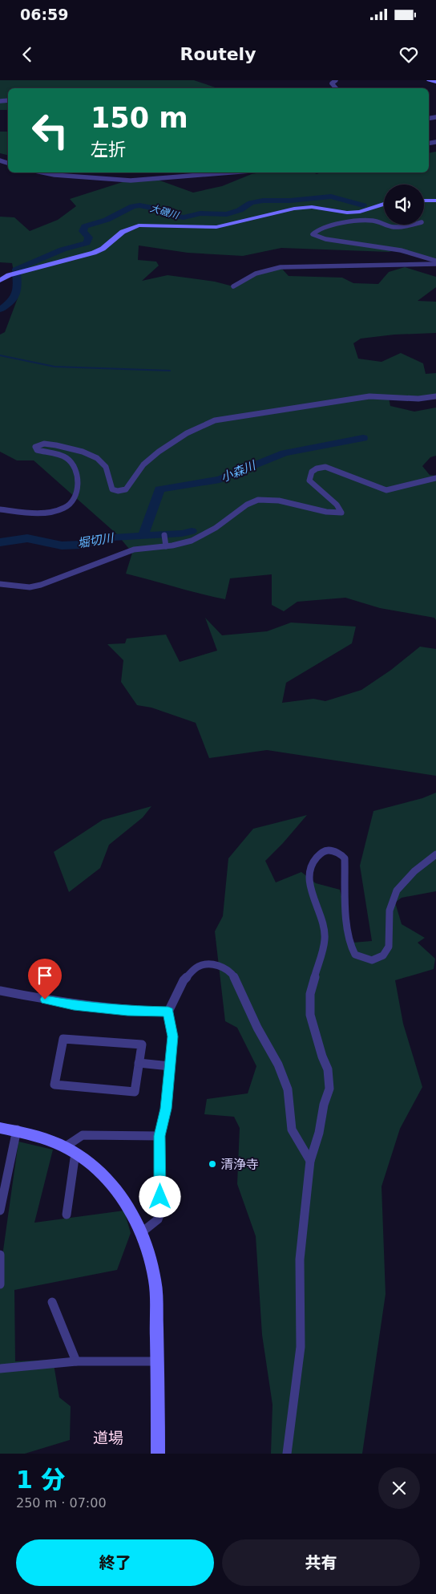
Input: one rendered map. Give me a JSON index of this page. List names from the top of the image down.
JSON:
{
  "districts": ["道場"],
  "water": ["大磯川", "小森川", "堀切川"],
  "places": ["清浄寺"],
  "page": {
    "status": "06:59",
    "header": "Routely",
    "turn": ["150 m", "左折"],
    "heading": ["1 分", "250 m · 07:00"],
    "buttons": ["終了", "共有"]
  }
}
